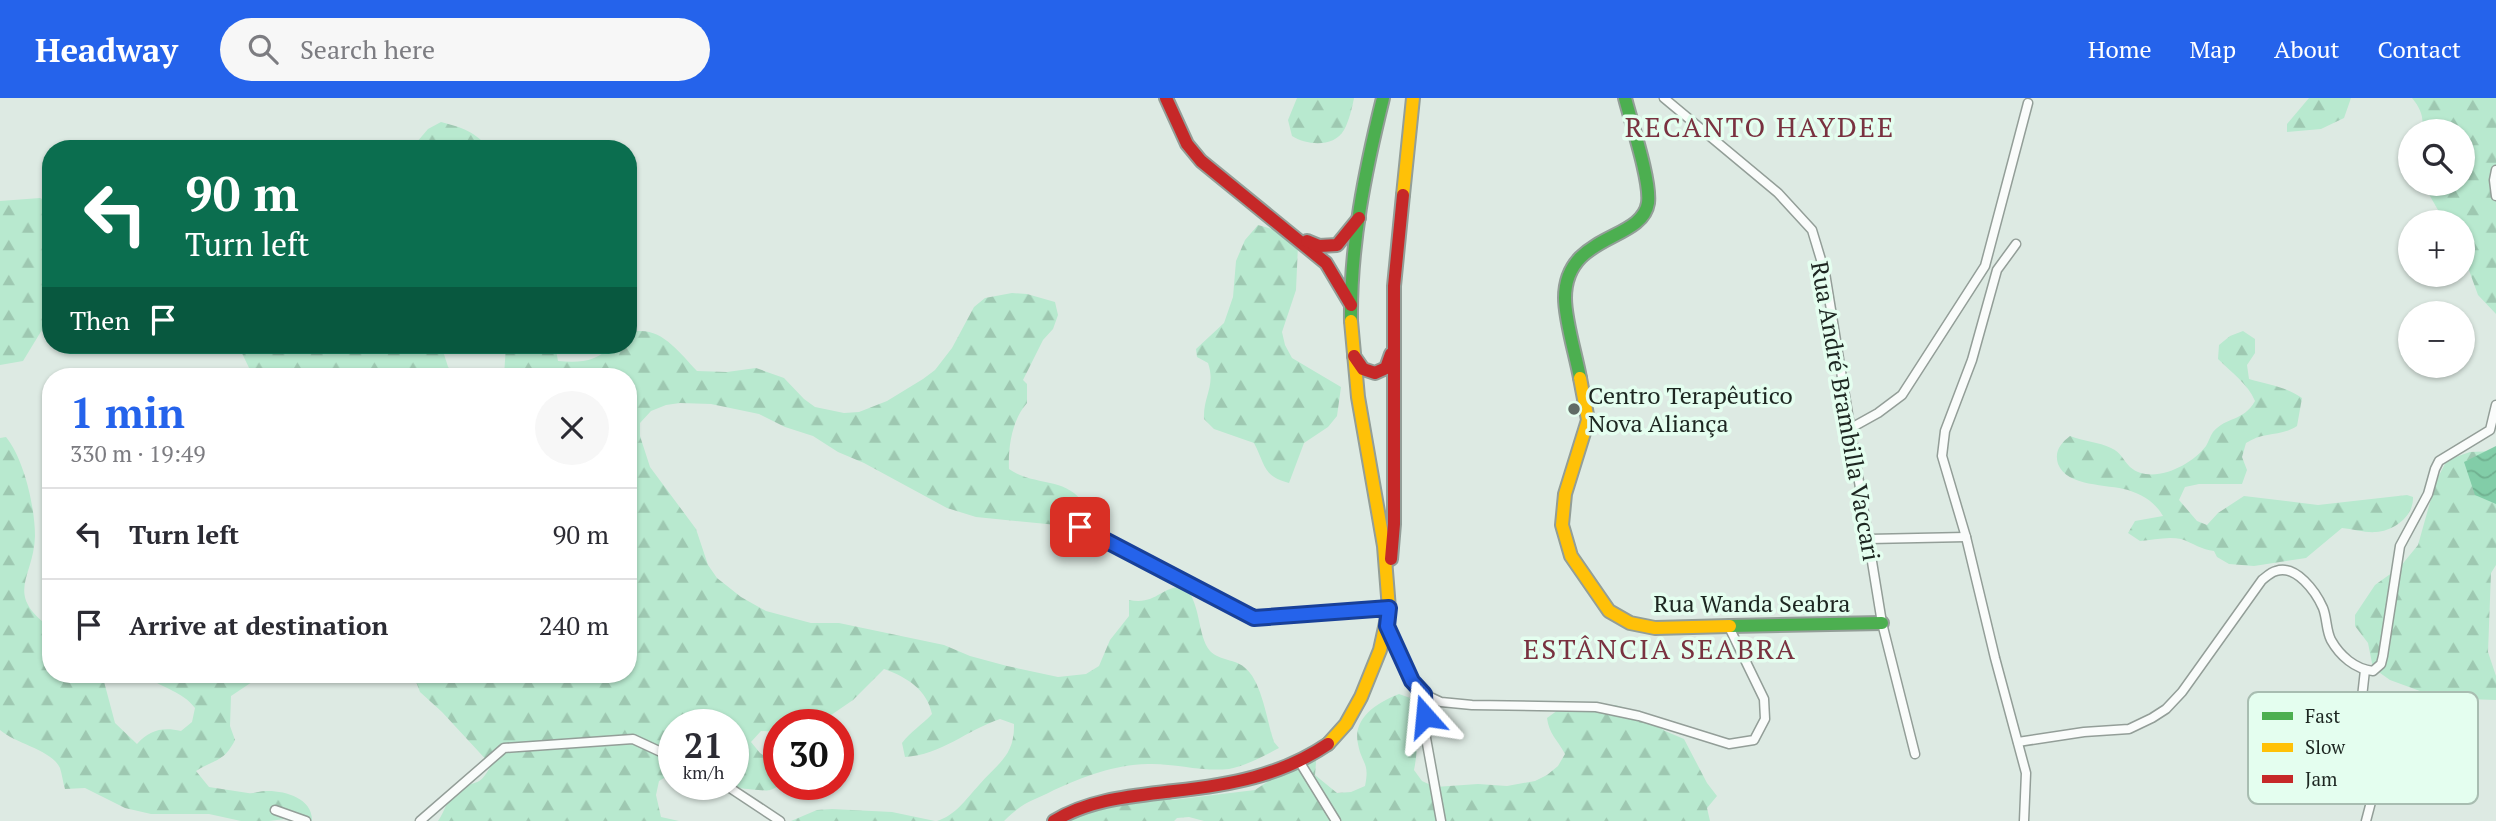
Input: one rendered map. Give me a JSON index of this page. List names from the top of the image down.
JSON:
{
  "streets": {
    "main road": ["Rua Wanda Seabra"],
    "street": ["Rua André Brambilla Vaccari"]
  },
  "crossings": [
    ["Rua André Brambilla Vaccari", "Rua Wanda Seabra"]
  ],
  "districts": ["RECANTO HAYDEE", "ESTÂNCIA SEABRA"],
  "places": ["Centro Terapêutico Nova Aliança"],
  "legend": ["Fast", "Slow", "Jam"],
  "page": {
    "header": "Headway",
    "search": "Search here",
    "nav": [
      "Home",
      "Map",
      "About",
      "Contact"
    ],
    "map_buttons": ["+", "−"],
    "turn": ["90 m", "Turn left"],
    "then": "Then",
    "heading": ["1 min", "330 m · 19:49"],
    "list": [
      {
        "name": "Turn left",
        "value": "90 m"
      },
      {
        "name": "Arrive at destination",
        "value": "240 m"
      }
    ],
    "speed": "21 km/h",
    "limit": "30"
  }
}
